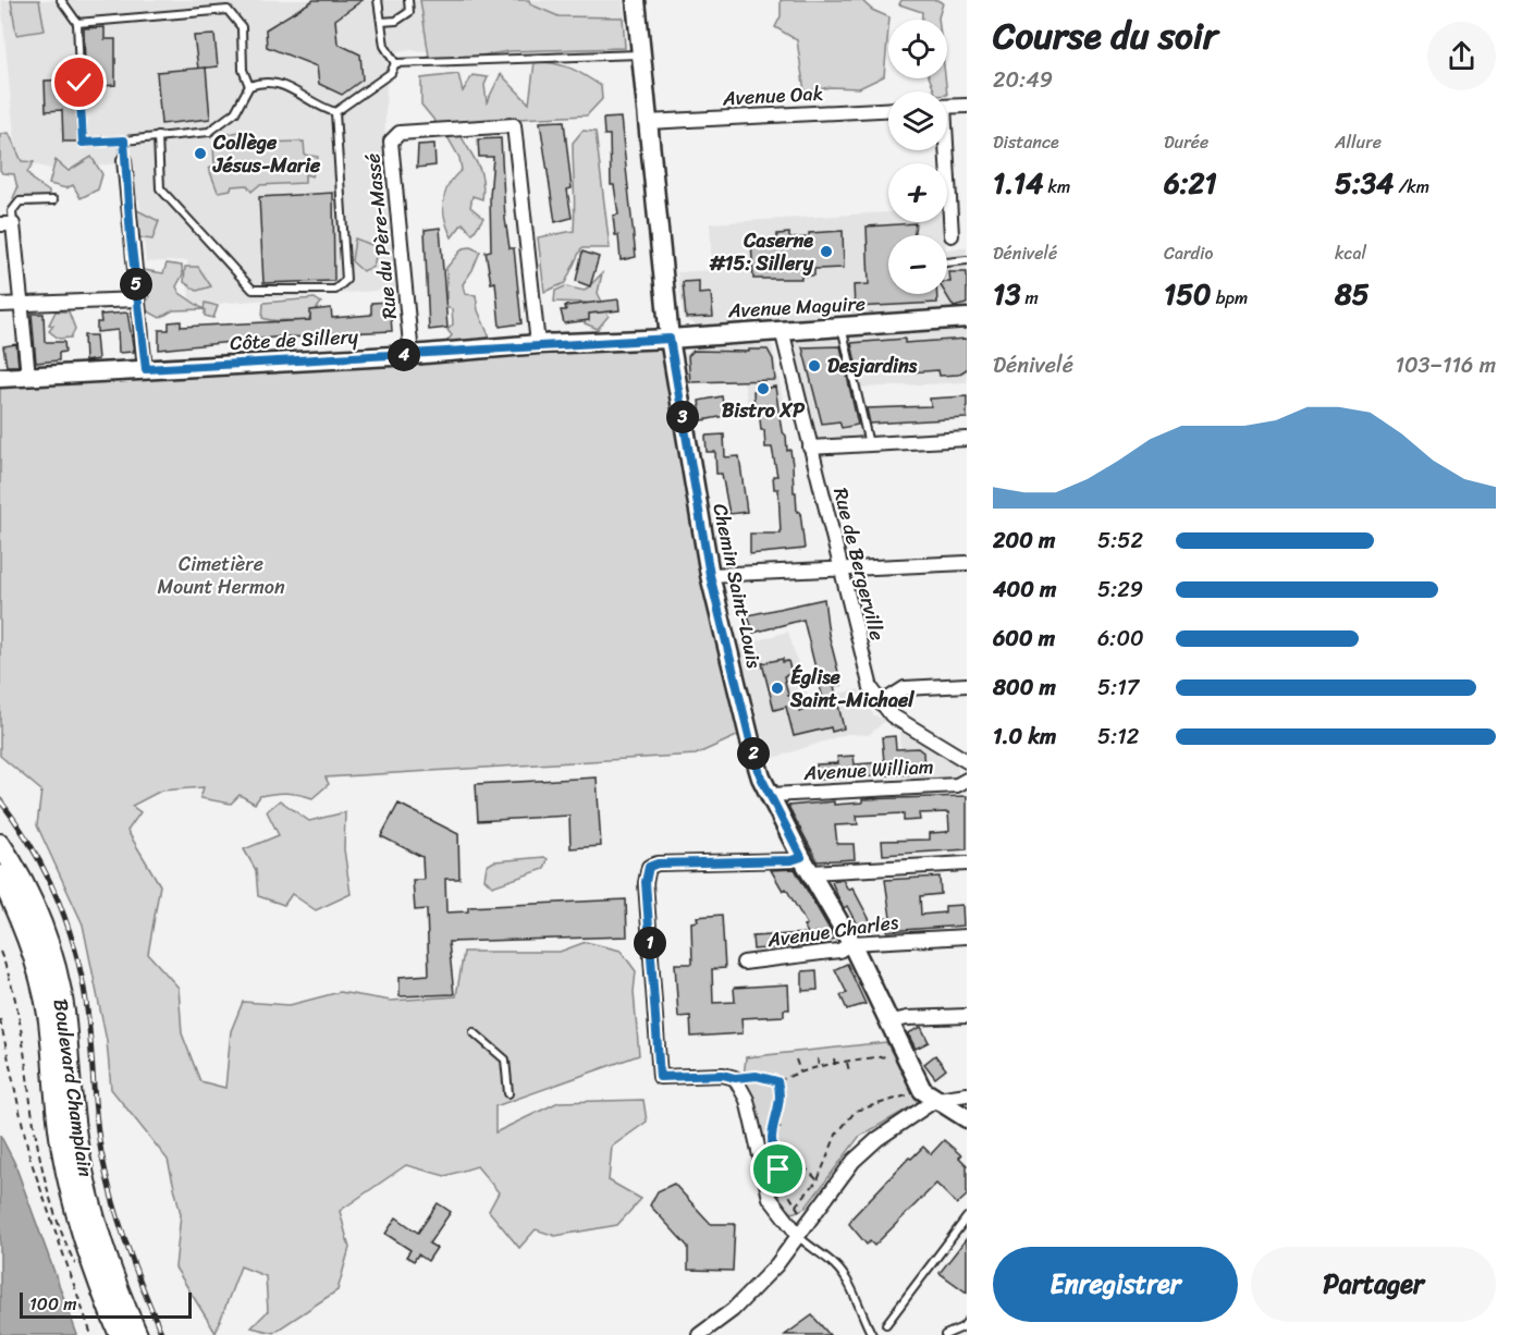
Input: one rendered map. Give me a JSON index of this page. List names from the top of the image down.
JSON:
{
  "streets": {
    "main road": ["Boulevard Champlain"],
    "street": [
      "Avenue Oak",
      "Rue du Père-Massé",
      "Avenue Maguire",
      "Côte de Sillery",
      "Rue de Bergerville",
      "Chemin Saint-Louis",
      "Avenue William",
      "Avenue Charles"
    ]
  },
  "crossings": [
    ["Avenue Oak", "Chemin Saint-Louis"],
    ["Rue du Père-Massé", "Côte de Sillery"],
    ["Avenue Maguire", "Côte de Sillery"],
    ["Avenue Maguire", "Rue de Bergerville"],
    ["Avenue Maguire", "Chemin Saint-Louis"],
    ["Côte de Sillery", "Chemin Saint-Louis"],
    ["Chemin Saint-Louis", "Avenue William"],
    ["Chemin Saint-Louis", "Avenue Charles"]
  ],
  "parks": ["Cimetière Mount Hermon"],
  "places": [
    "Collège Jésus-Marie",
    "Caserne #15: Sillery",
    "Desjardins",
    "Bistro XP",
    "Église Saint-Michael"
  ],
  "scale_bar": "100 m",
  "page": {
    "heading": ["Course du soir", "20:49"],
    "map_buttons": ["+", "−"],
    "stats": [
      ["Distance", "1.14 km"],
      ["Durée", "6:21"],
      ["Allure", "5:34 /km"],
      ["Dénivelé", "13 m"],
      ["Cardio", "150 bpm"],
      ["kcal", "85"]
    ],
    "pins": [
      "5",
      "4",
      "3",
      "2",
      "1"
    ],
    "chart": ["Dénivelé", "103–116 m"],
    "list": [
      {
        "name": "200 m",
        "note": "5:52"
      },
      {
        "name": "400 m",
        "note": "5:29"
      },
      {
        "name": "600 m",
        "note": "6:00"
      },
      {
        "name": "800 m",
        "note": "5:17"
      },
      {
        "name": "1.0 km",
        "note": "5:12"
      }
    ],
    "buttons": ["Enregistrer", "Partager"],
    "scale": "100 m"
  }
}
